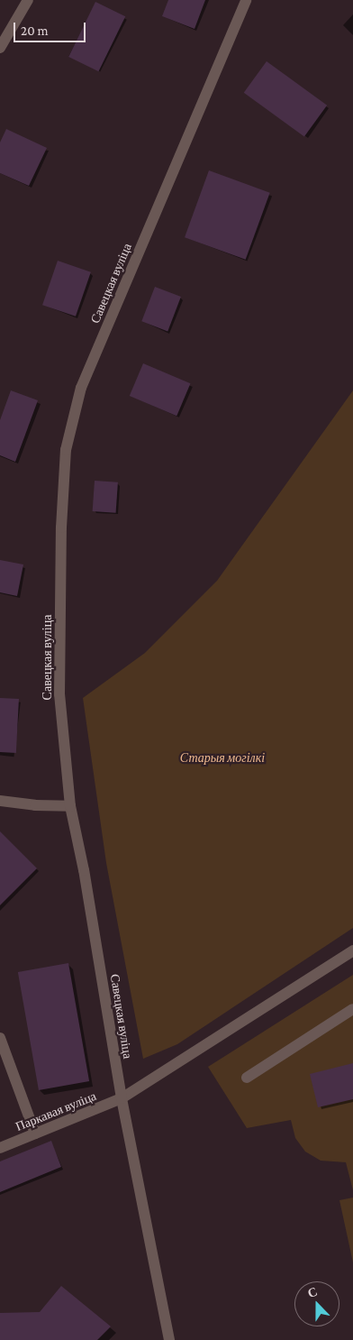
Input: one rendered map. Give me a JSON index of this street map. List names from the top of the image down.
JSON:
{
  "streets": {
    "street": ["Савецкая вуліца", "Паркавая вуліца"]
  },
  "crossings": [
    ["Савецкая вуліца", "Паркавая вуліца"]
  ],
  "parks": ["Старыя могілкі"],
  "scale_bar": "20 m",
  "north": "top"
}
